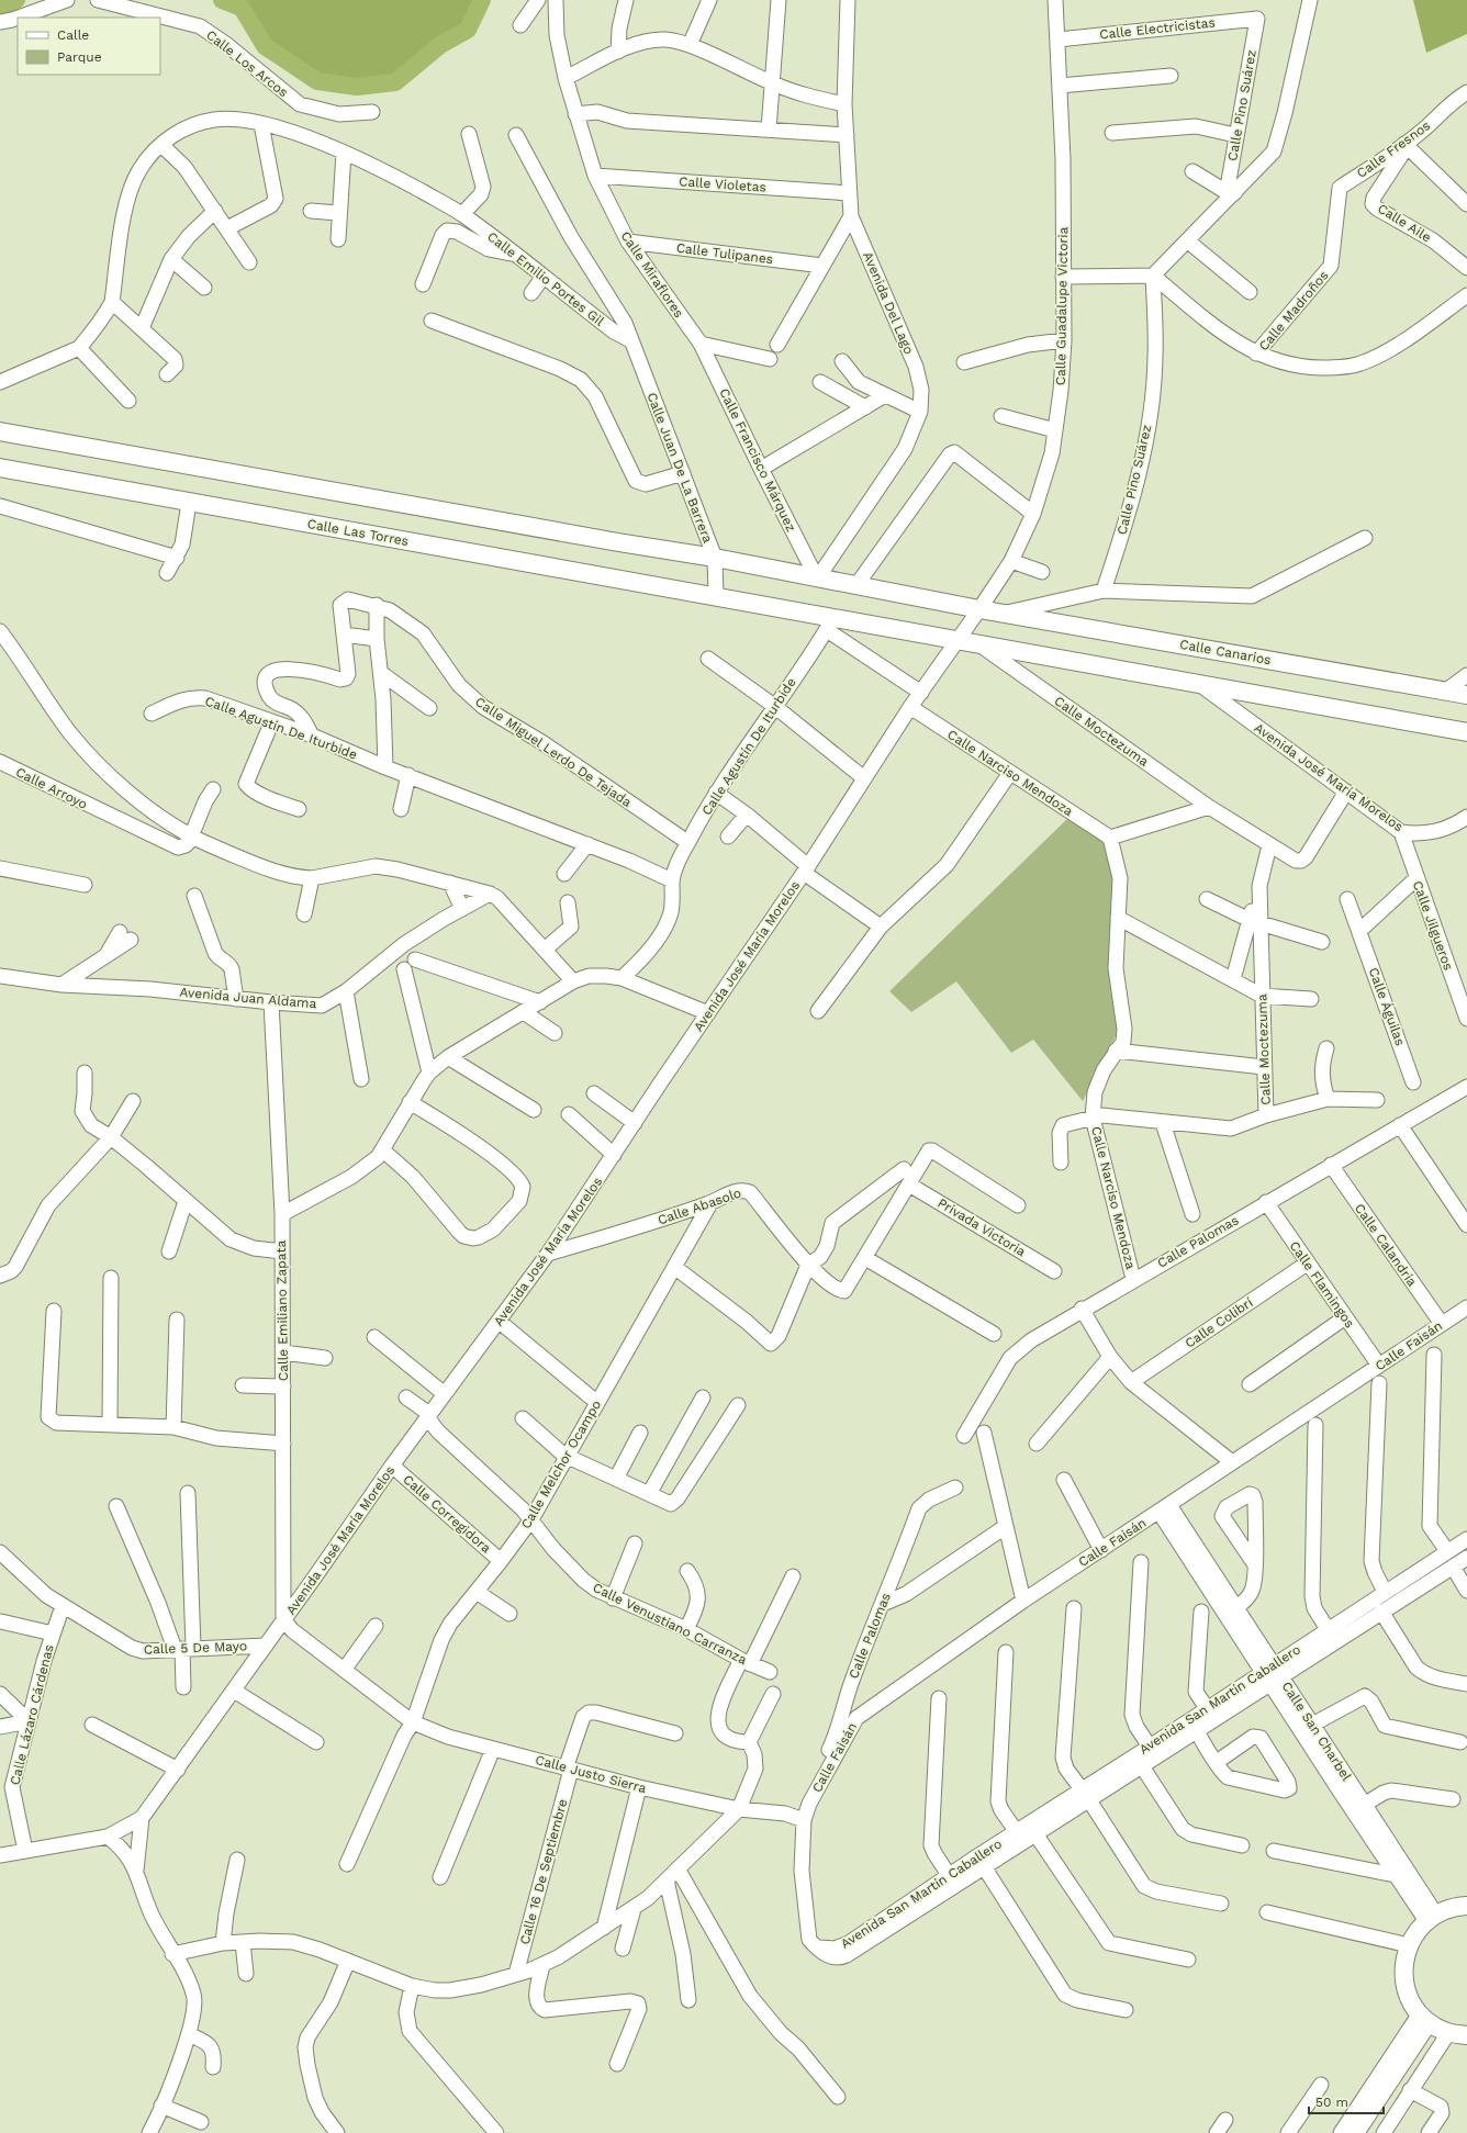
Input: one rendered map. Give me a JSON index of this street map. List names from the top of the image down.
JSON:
{
  "streets": {
    "main road": ["Calle Juan De La Barrera", "Calle Las Torres", "Calle Canarios"],
    "street": [
      "Calle Electricistas",
      "Calle Los Arcos",
      "Calle Pino Suárez",
      "Calle Fresnos",
      "Calle Violetas",
      "Calle Aile",
      "Calle Tulipanes",
      "Calle Miraflores",
      "Calle Emilio Portes Gil",
      "Avenida Del Lago",
      "Calle Guadalupe Victoria",
      "Calle Madroños",
      "Calle Francisco Márquez",
      "Calle Agustín De Iturbide",
      "Calle Moctezuma",
      "Calle Miguel Lerdo De Tejada",
      "Calle Narciso Mendoza",
      "Avenida José María Morelos",
      "Calle Arroyo",
      "Calle Jilgueros",
      "Avenida Juan Aldama",
      "Calle Águilas",
      "Calle Abasolo",
      "Privada Victoria",
      "Calle Palomas",
      "Calle Calandria",
      "Calle Flamingos",
      "Calle Emiliano Zapata",
      "Calle Colibrí",
      "Calle Faisán",
      "Calle Melchor Ocampo",
      "Calle Corregidora",
      "Calle Venustiano Carranza",
      "Calle 5 De Mayo",
      "Avenida San Martín Caballero",
      "Calle Lázaro Cárdenas",
      "Calle San Charbel",
      "Calle Justo Sierra",
      "Calle 16 De Septiembre"
    ]
  },
  "crossings": [
    ["Calle Electricistas", "Calle Pino Suárez"],
    ["Calle Electricistas", "Calle Guadalupe Victoria"],
    ["Calle Fresnos", "Calle Aile"],
    ["Calle Fresnos", "Calle Madroños"],
    ["Calle Violetas", "Calle Miraflores"],
    ["Calle Violetas", "Avenida Del Lago"],
    ["Calle Tulipanes", "Calle Miraflores"],
    ["Calle Miraflores", "Calle Francisco Márquez"],
    ["Calle Emilio Portes Gil", "Calle Juan De La Barrera"],
    ["Avenida Del Lago", "Calle Francisco Márquez"],
    ["Avenida Del Lago", "Calle Juan De La Barrera"],
    ["Calle Guadalupe Victoria", "Calle Juan De La Barrera"],
    ["Calle Guadalupe Victoria", "Calle Canarios"],
    ["Calle Guadalupe Victoria", "Avenida José María Morelos"],
    ["Calle Francisco Márquez", "Calle Juan De La Barrera"],
    ["Calle Juan De La Barrera", "Calle Canarios"],
    ["Calle Agustín De Iturbide", "Calle Miguel Lerdo De Tejada"],
    ["Calle Moctezuma", "Calle Narciso Mendoza"],
    ["Calle Moctezuma", "Avenida José María Morelos"],
    ["Calle Narciso Mendoza", "Avenida José María Morelos"],
    ["Calle Narciso Mendoza", "Calle Palomas"],
    ["Avenida José María Morelos", "Calle Jilgueros"],
    ["Avenida José María Morelos", "Calle Abasolo"],
    ["Avenida José María Morelos", "Calle Emiliano Zapata"],
    ["Avenida José María Morelos", "Calle Corregidora"],
    ["Avenida José María Morelos", "Calle Venustiano Carranza"],
    ["Avenida José María Morelos", "Calle 5 De Mayo"],
    ["Avenida José María Morelos", "Calle Lázaro Cárdenas"],
    ["Avenida José María Morelos", "Calle Justo Sierra"],
    ["Avenida Juan Aldama", "Calle Emiliano Zapata"],
    ["Calle Abasolo", "Calle Melchor Ocampo"],
    ["Calle Palomas", "Calle Calandria"],
    ["Calle Palomas", "Calle Flamingos"],
    ["Calle Palomas", "Calle Faisán"],
    ["Calle Calandria", "Calle Faisán"],
    ["Calle Flamingos", "Calle Colibrí"],
    ["Calle Flamingos", "Calle Faisán"],
    ["Calle Emiliano Zapata", "Calle Justo Sierra"],
    ["Calle Faisán", "Calle San Charbel"],
    ["Calle Faisán", "Calle Justo Sierra"],
    ["Calle Melchor Ocampo", "Calle Corregidora"],
    ["Calle Melchor Ocampo", "Calle Venustiano Carranza"],
    ["Calle Melchor Ocampo", "Calle Justo Sierra"],
    ["Calle 5 De Mayo", "Calle Lázaro Cárdenas"],
    ["Avenida San Martín Caballero", "Calle San Charbel"],
    ["Calle Justo Sierra", "Calle 16 De Septiembre"]
  ],
  "legend": ["Calle", "Parque"],
  "scale_bar": "50 m"
}
